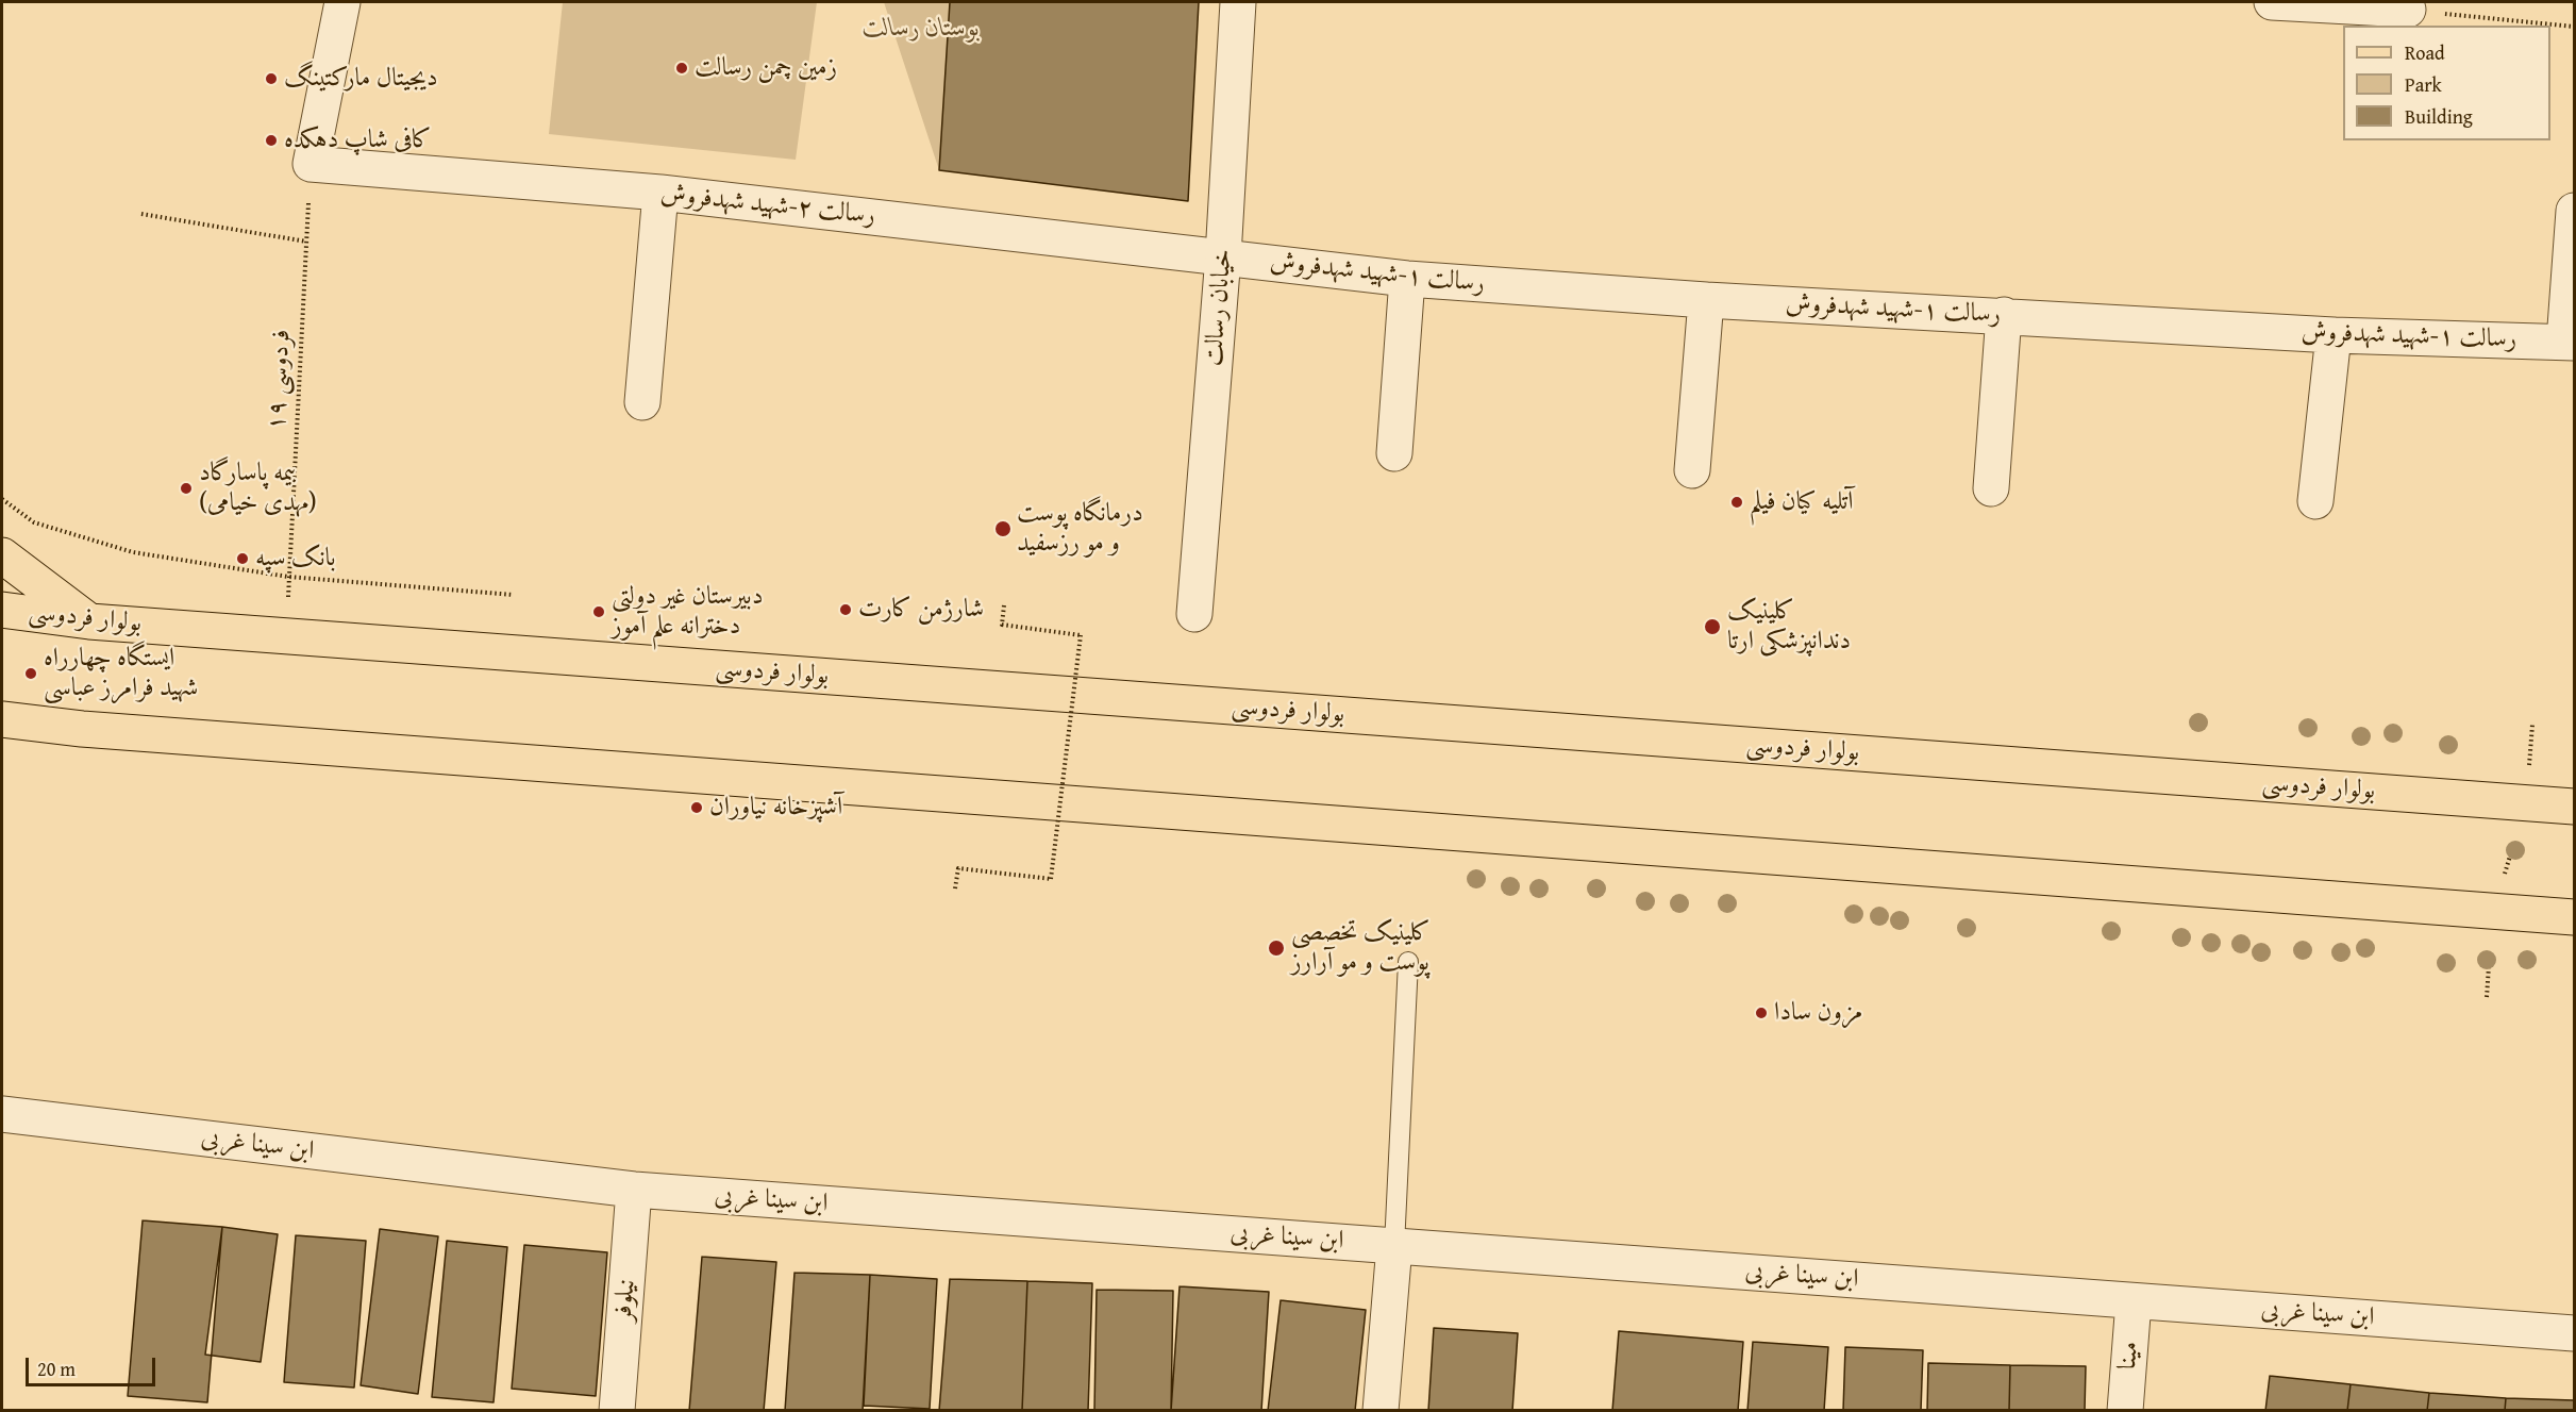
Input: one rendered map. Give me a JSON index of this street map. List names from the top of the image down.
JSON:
{
  "streets": {
    "main road": ["بولوار فردوسی"],
    "street": [
      "رسالت ۲-شهید شهدفروش",
      "رسالت ۱-شهید شهدفروش",
      "خیابان رسالت",
      "ابن سینا غربی",
      "نیلوفر",
      "مینا"
    ],
    "path": ["فردوسی ۱۹"]
  },
  "crossings": [
    ["رسالت ۲-شهید شهدفروش", "رسالت ۱-شهید شهدفروش"],
    ["رسالت ۲-شهید شهدفروش", "خیابان رسالت"],
    ["رسالت ۲-شهید شهدفروش", "فردوسی ۱۹"],
    ["رسالت ۱-شهید شهدفروش", "خیابان رسالت"],
    ["فردوسی ۱۹", "بولوار فردوسی"],
    ["ابن سینا غربی", "نیلوفر"],
    ["ابن سینا غربی", "مینا"]
  ],
  "parks": ["بوستان رسالت"],
  "places": [
    "زمین چمن رسالت",
    "دیجیتال مارکتینگ",
    "کافی شاپ دهکده",
    "بیمه پاسارگاد (مهدی خیامی)",
    "آتلیه کیان فیلم",
    "درمانگاه پوست و مو رزسفید",
    "بانک سپه",
    "شارژمن کارت",
    "دبیرستان غیر دولتی دخترانه علم آموز",
    "کلینیک دندانپزشکی ارتا",
    "ایستگاه چهارراه شهید فرامرز عباسی",
    "آشپزخانه نیاوران",
    "کلینیک تخصصی پوست و مو آرارز",
    "مزون سادا"
  ],
  "legend": ["Road", "Park", "Building"],
  "scale_bar": "20 m"
}
